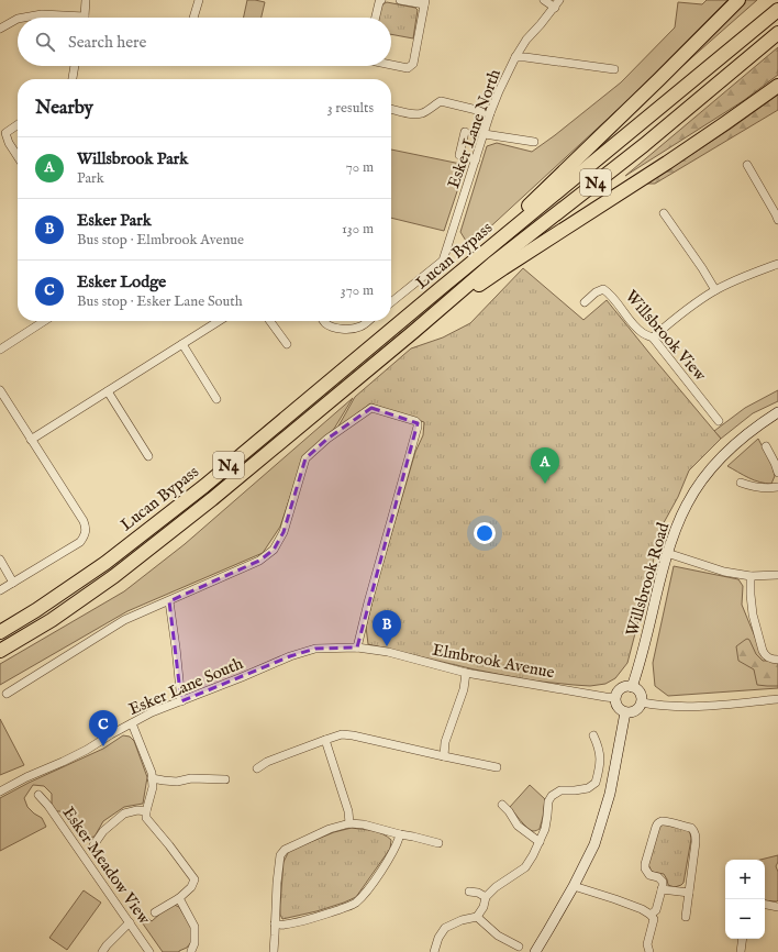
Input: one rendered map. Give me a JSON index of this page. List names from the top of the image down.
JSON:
{
  "streets": {
    "highway": ["N4", "Lucan Bypass"],
    "street": [
      "Esker Lane North",
      "Willsbrook View",
      "Willsbrook Road",
      "Elmbrook Avenue",
      "Esker Lane South",
      "Esker Meadow View"
    ]
  },
  "crossings": [
    ["Willsbrook Road", "Elmbrook Avenue"],
    ["Elmbrook Avenue", "Esker Lane South"]
  ],
  "page": {
    "search": "Search here",
    "heading": ["Nearby", "3 results"],
    "list": [
      {
        "mark": "A",
        "name": "Willsbrook Park",
        "note": "Park",
        "value": "70 m"
      },
      {
        "mark": "B",
        "name": "Esker Park",
        "note": "Bus stop · Elmbrook Avenue",
        "value": "130 m"
      },
      {
        "mark": "C",
        "name": "Esker Lodge",
        "note": "Bus stop · Esker Lane South",
        "value": "370 m"
      }
    ],
    "pins": ["A", "B", "C"],
    "map_buttons": ["+", "−"]
  }
}
